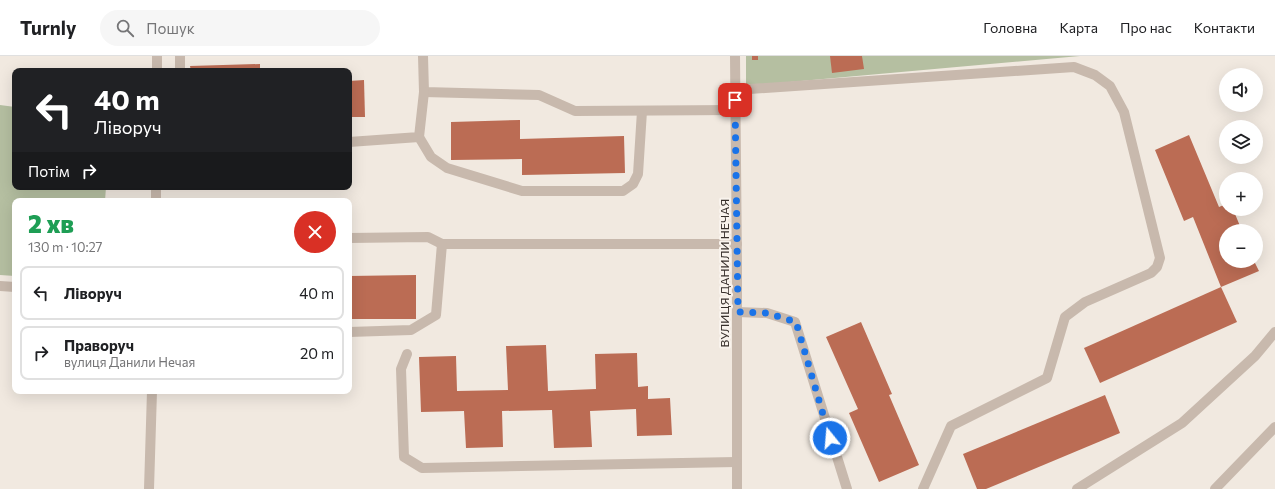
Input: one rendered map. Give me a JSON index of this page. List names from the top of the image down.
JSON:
{
  "streets": {
    "street": ["ВУЛИЦЯ ДАНИЛИ НЕЧАЯ"]
  },
  "page": {
    "header": "Turnly",
    "search": "Пошук",
    "nav": [
      "Головна",
      "Карта",
      "Про нас",
      "Контакти"
    ],
    "map_buttons": ["+", "−"],
    "turn": ["40 m", "Ліворуч"],
    "then": "Потім",
    "heading": ["2 хв", "130 m · 10:27"],
    "list": [
      {
        "name": "Ліворуч",
        "value": "40 m"
      },
      {
        "name": "Праворуч",
        "note": "вулиця Данили Нечая",
        "value": "20 m"
      }
    ]
  }
}
